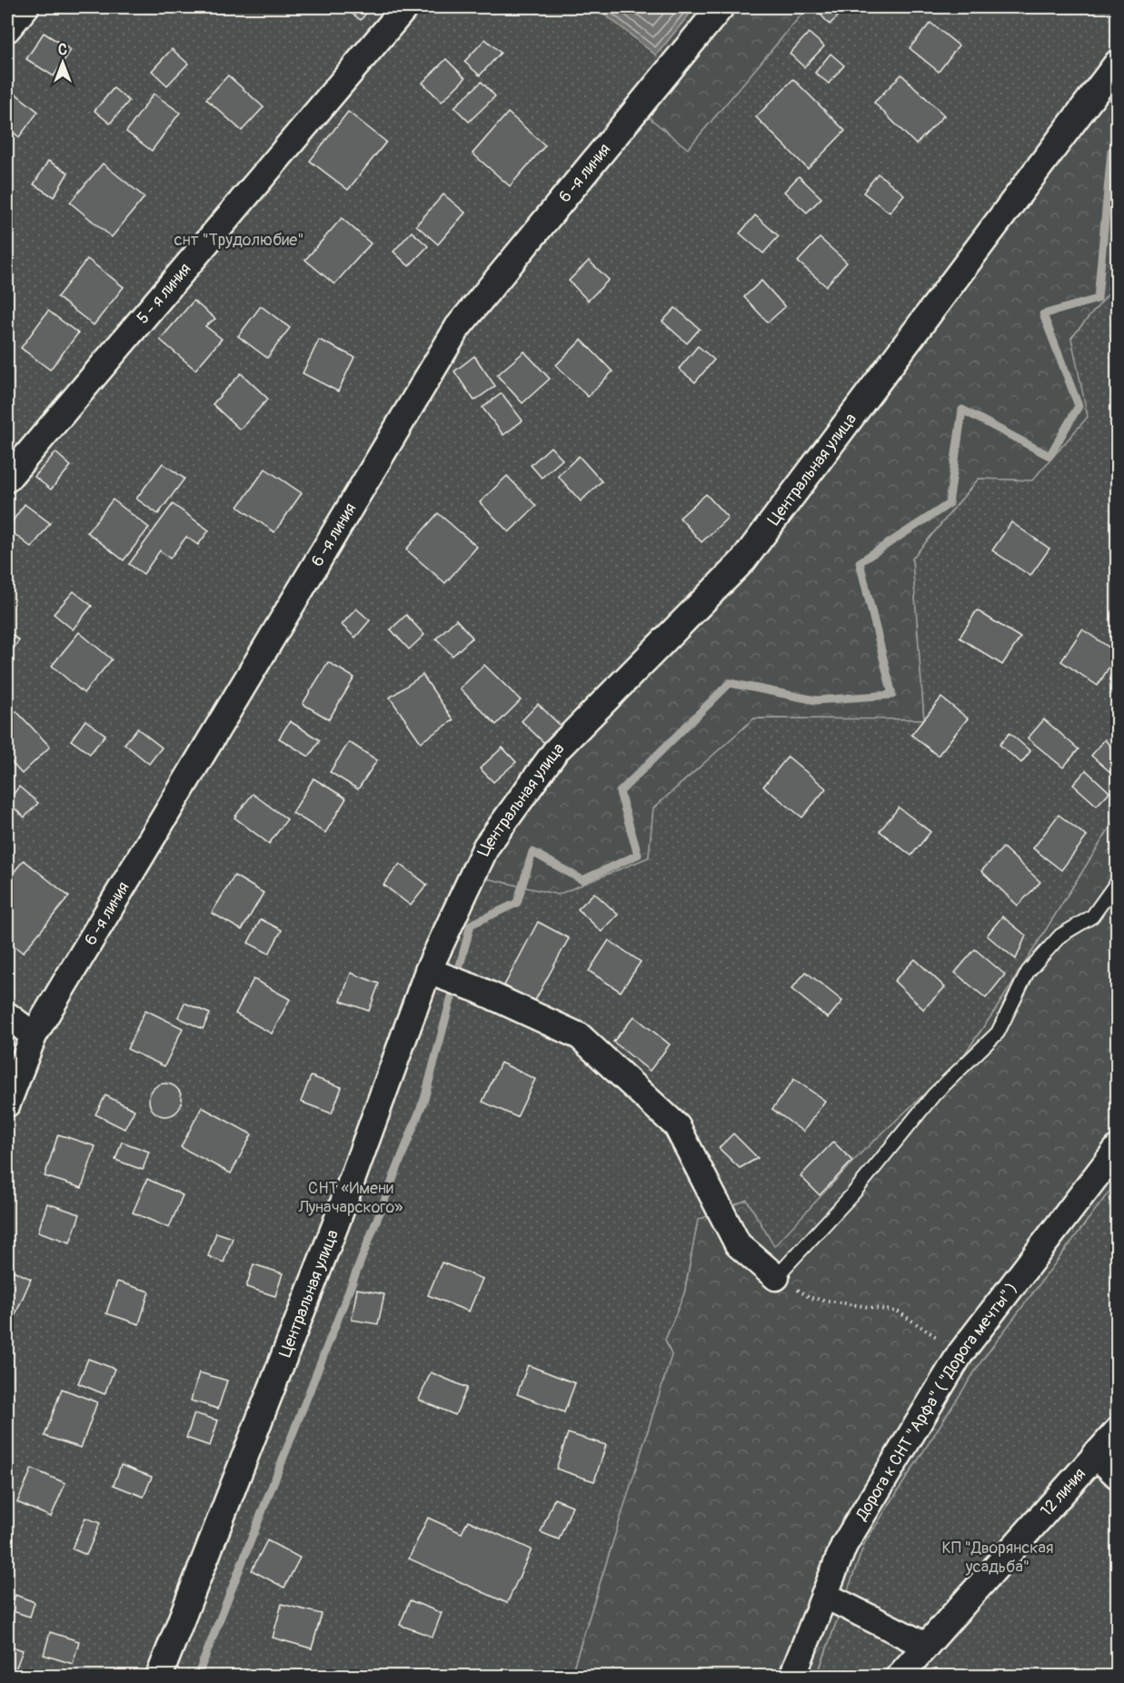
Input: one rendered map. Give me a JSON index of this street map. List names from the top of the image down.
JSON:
{
  "streets": {
    "street": [
      "6 -я линия",
      "5 - я линия",
      "Центральная улица",
      "Дорога к СНТ \"Арфа\" ( \"Дорога мечты\" )",
      "12 линия"
    ]
  },
  "parks": ["снт \"Трудолюбие\"", "СНТ «Имени Луначарского»", "КП \"Дворянская усадьба\""],
  "north": "top"
}
